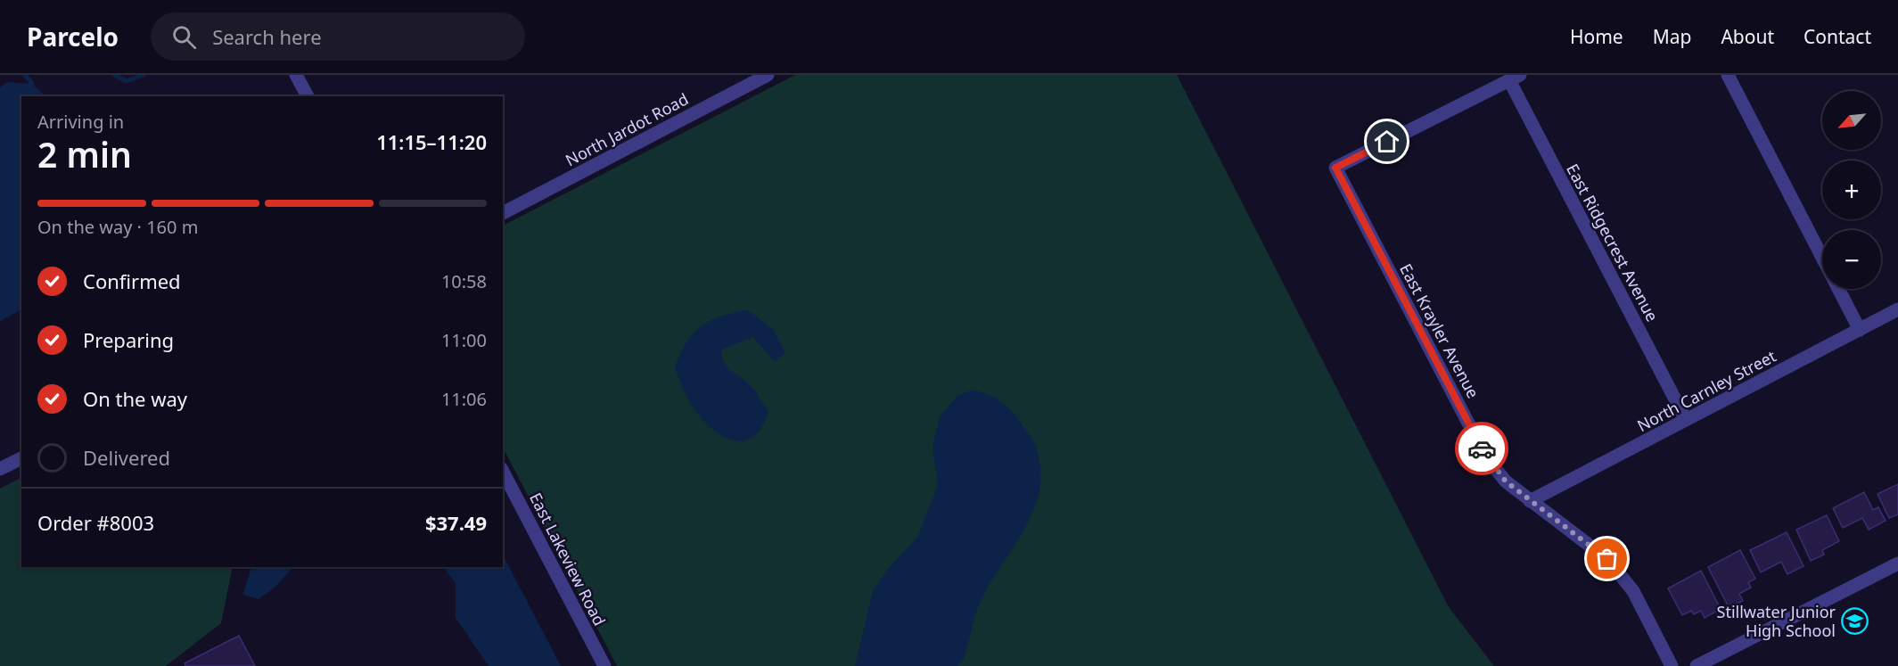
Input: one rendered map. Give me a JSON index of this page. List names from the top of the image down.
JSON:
{
  "streets": {
    "street": [
      "North Jardot Road",
      "East Ridgecrest Avenue",
      "East Krayler Avenue",
      "North Carnley Street",
      "East Lakeview Road"
    ]
  },
  "crossings": [
    ["East Ridgecrest Avenue", "East Krayler Avenue"],
    ["East Ridgecrest Avenue", "North Carnley Street"],
    ["East Krayler Avenue", "North Carnley Street"]
  ],
  "places": {
    "school or university": ["Stillwater Junior High School"]
  },
  "north": "bottom left",
  "page": {
    "header": "Parcelo",
    "search": "Search here",
    "nav": [
      "Home",
      "Map",
      "About",
      "Contact"
    ],
    "map_buttons": ["+", "−"],
    "heading": ["2 min", "Arriving in", "11:15–11:20"],
    "panel": ["Order #8003", "$37.49"],
    "bar": "On the way · 160 m",
    "list": [
      ["Confirmed", "10:58"],
      ["Preparing", "11:00"],
      ["On the way", "11:06"],
      "Delivered"
    ]
  }
}
